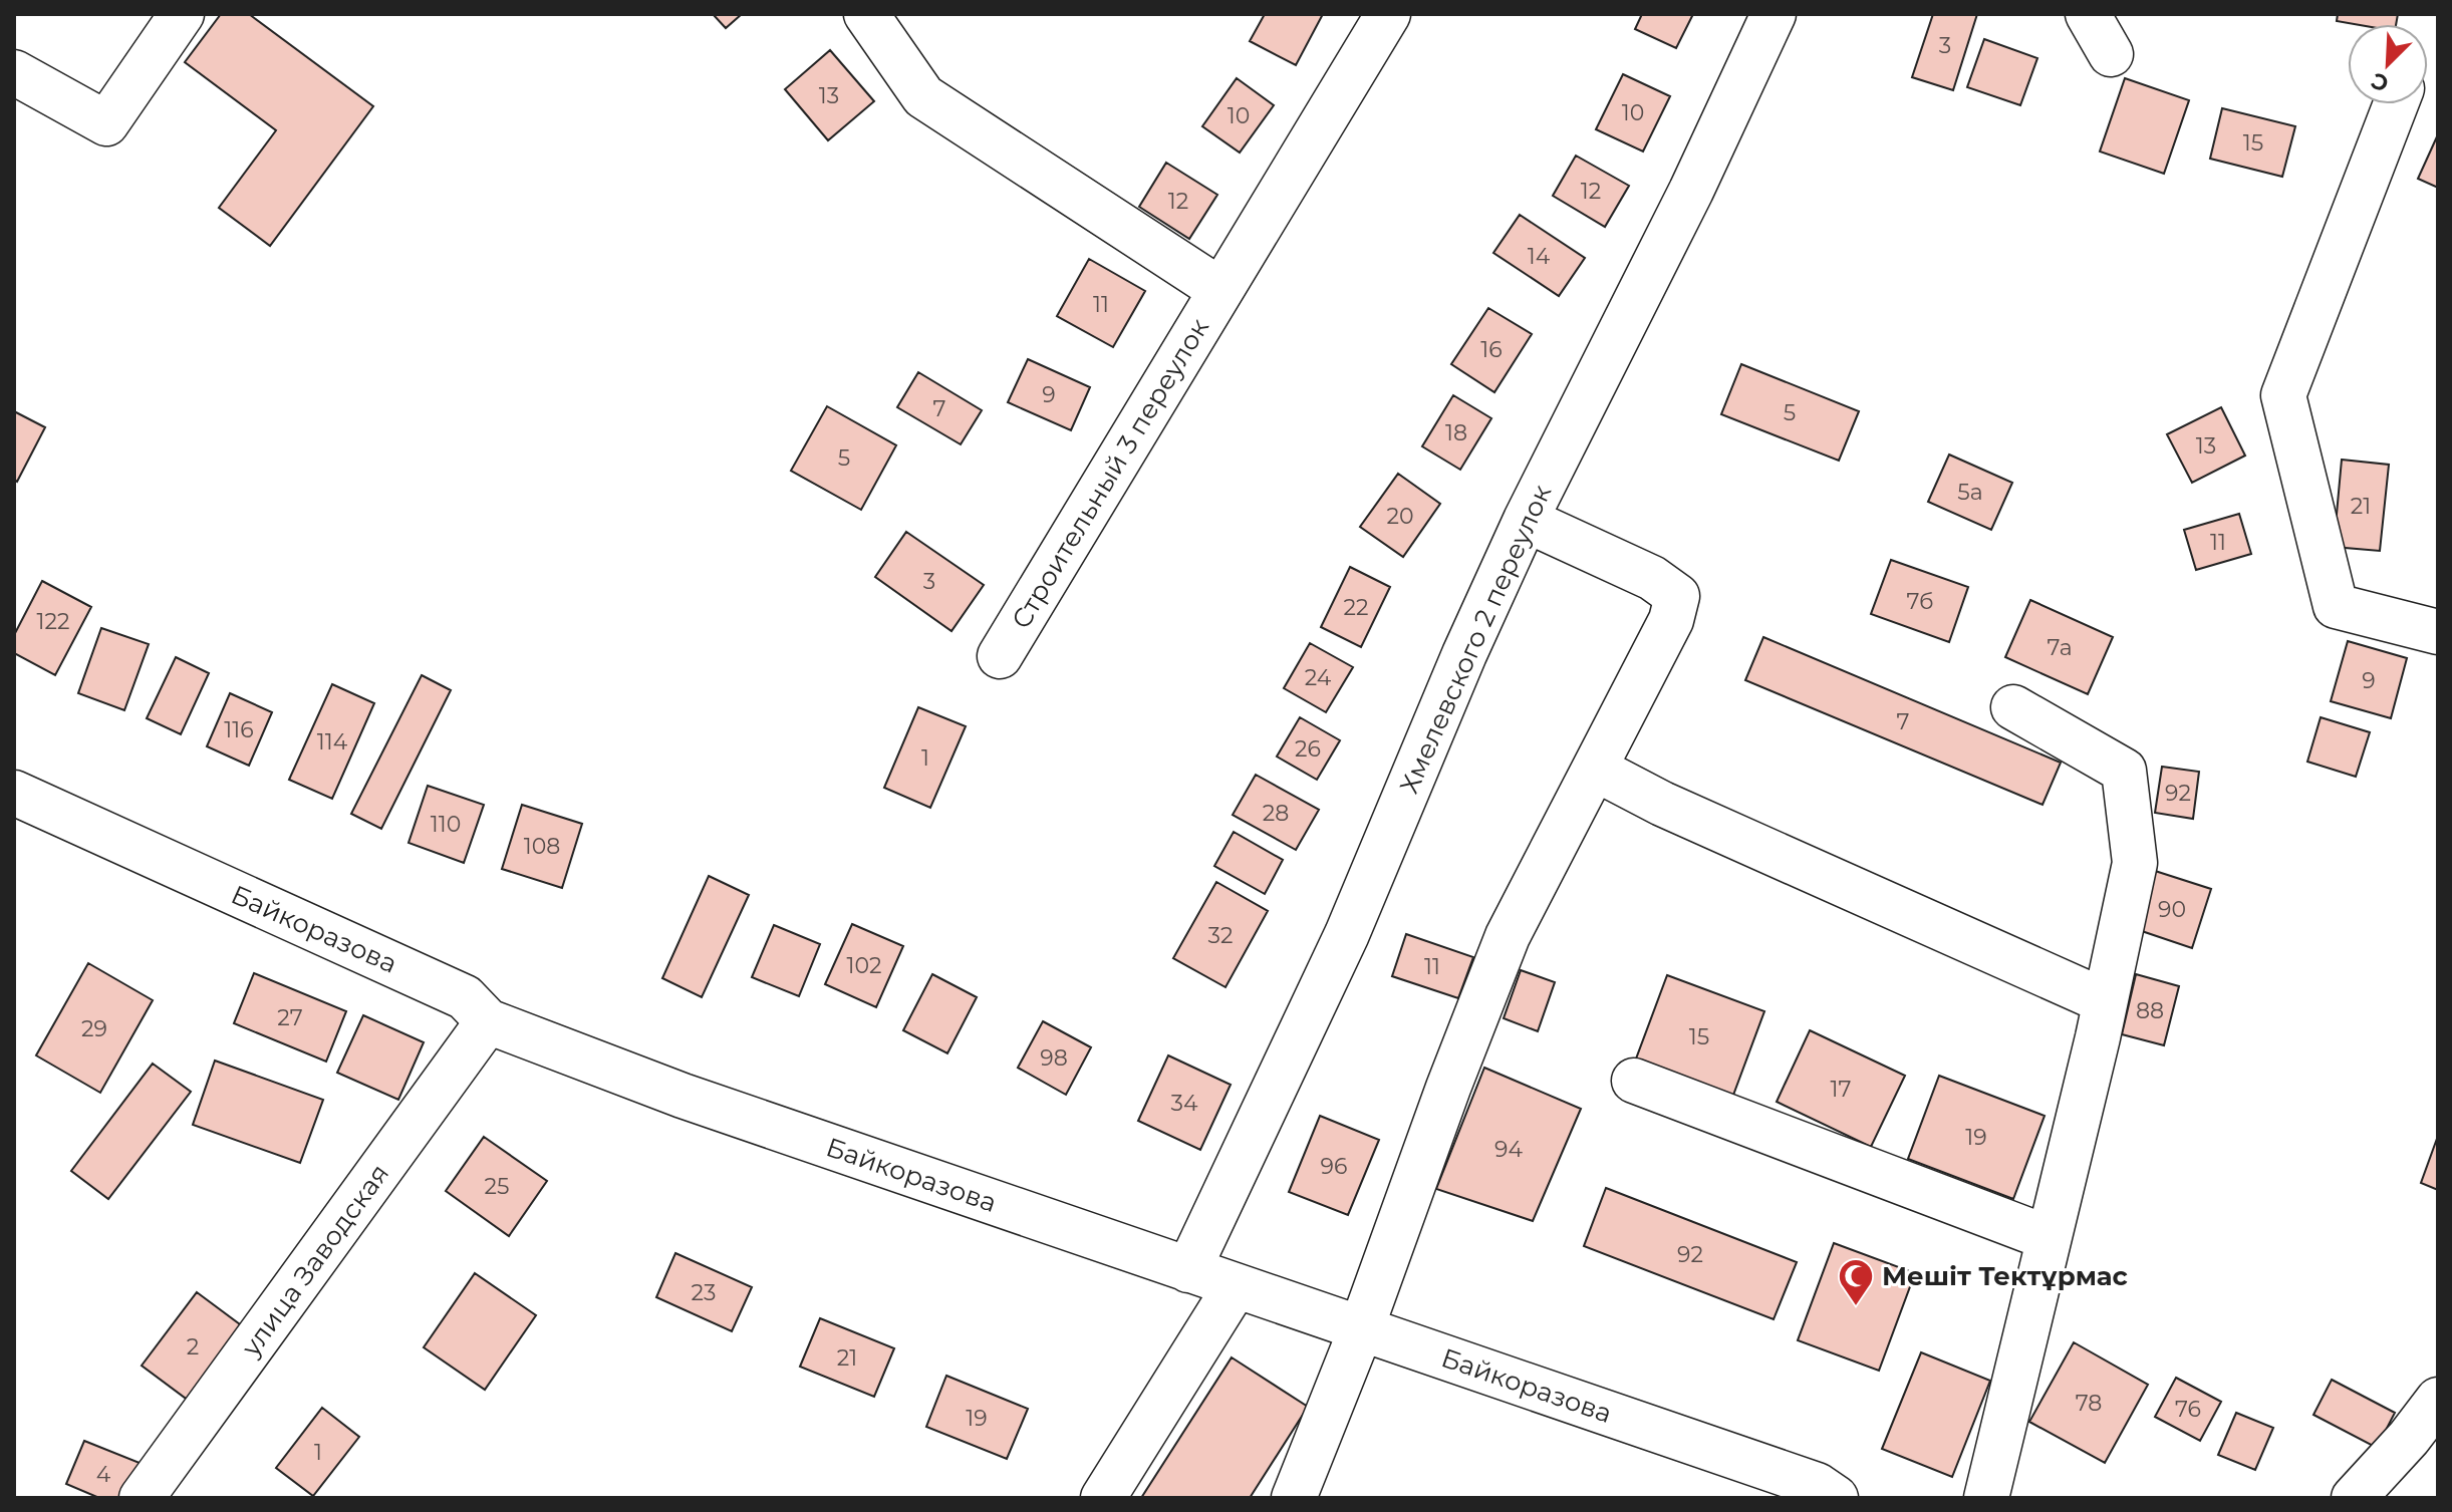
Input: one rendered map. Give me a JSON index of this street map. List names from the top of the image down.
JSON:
{
  "streets": {
    "street": [
      "Строительный 3 переулок",
      "Хмелевского 2 переулок",
      "Байкоразова",
      "улица Заводская"
    ]
  },
  "crossings": [
    ["Хмелевского 2 переулок", "Байкоразова"],
    ["Байкоразова", "улица Заводская"]
  ],
  "places": {
    "mosque": ["Мешіт Тектұрмас"]
  },
  "house_numbers": [
    "3",
    "13",
    "10",
    "10",
    "15",
    "12",
    "12",
    "14",
    "11",
    "16",
    "9",
    "7",
    "5",
    "18",
    "13",
    "5",
    "5а",
    "21",
    "20",
    "11",
    "3",
    "7б",
    "22",
    "122",
    "7а",
    "24",
    "9",
    "7",
    "116",
    "114",
    "26",
    "1",
    "92",
    "28",
    "110",
    "108",
    "90",
    "32",
    "102",
    "11",
    "88",
    "27",
    "29",
    "15",
    "98",
    "17",
    "34",
    "19",
    "94",
    "96",
    "25",
    "92",
    "23",
    "2",
    "21",
    "78",
    "76",
    "19",
    "1",
    "4"
  ],
  "north": "bottom left"
}
